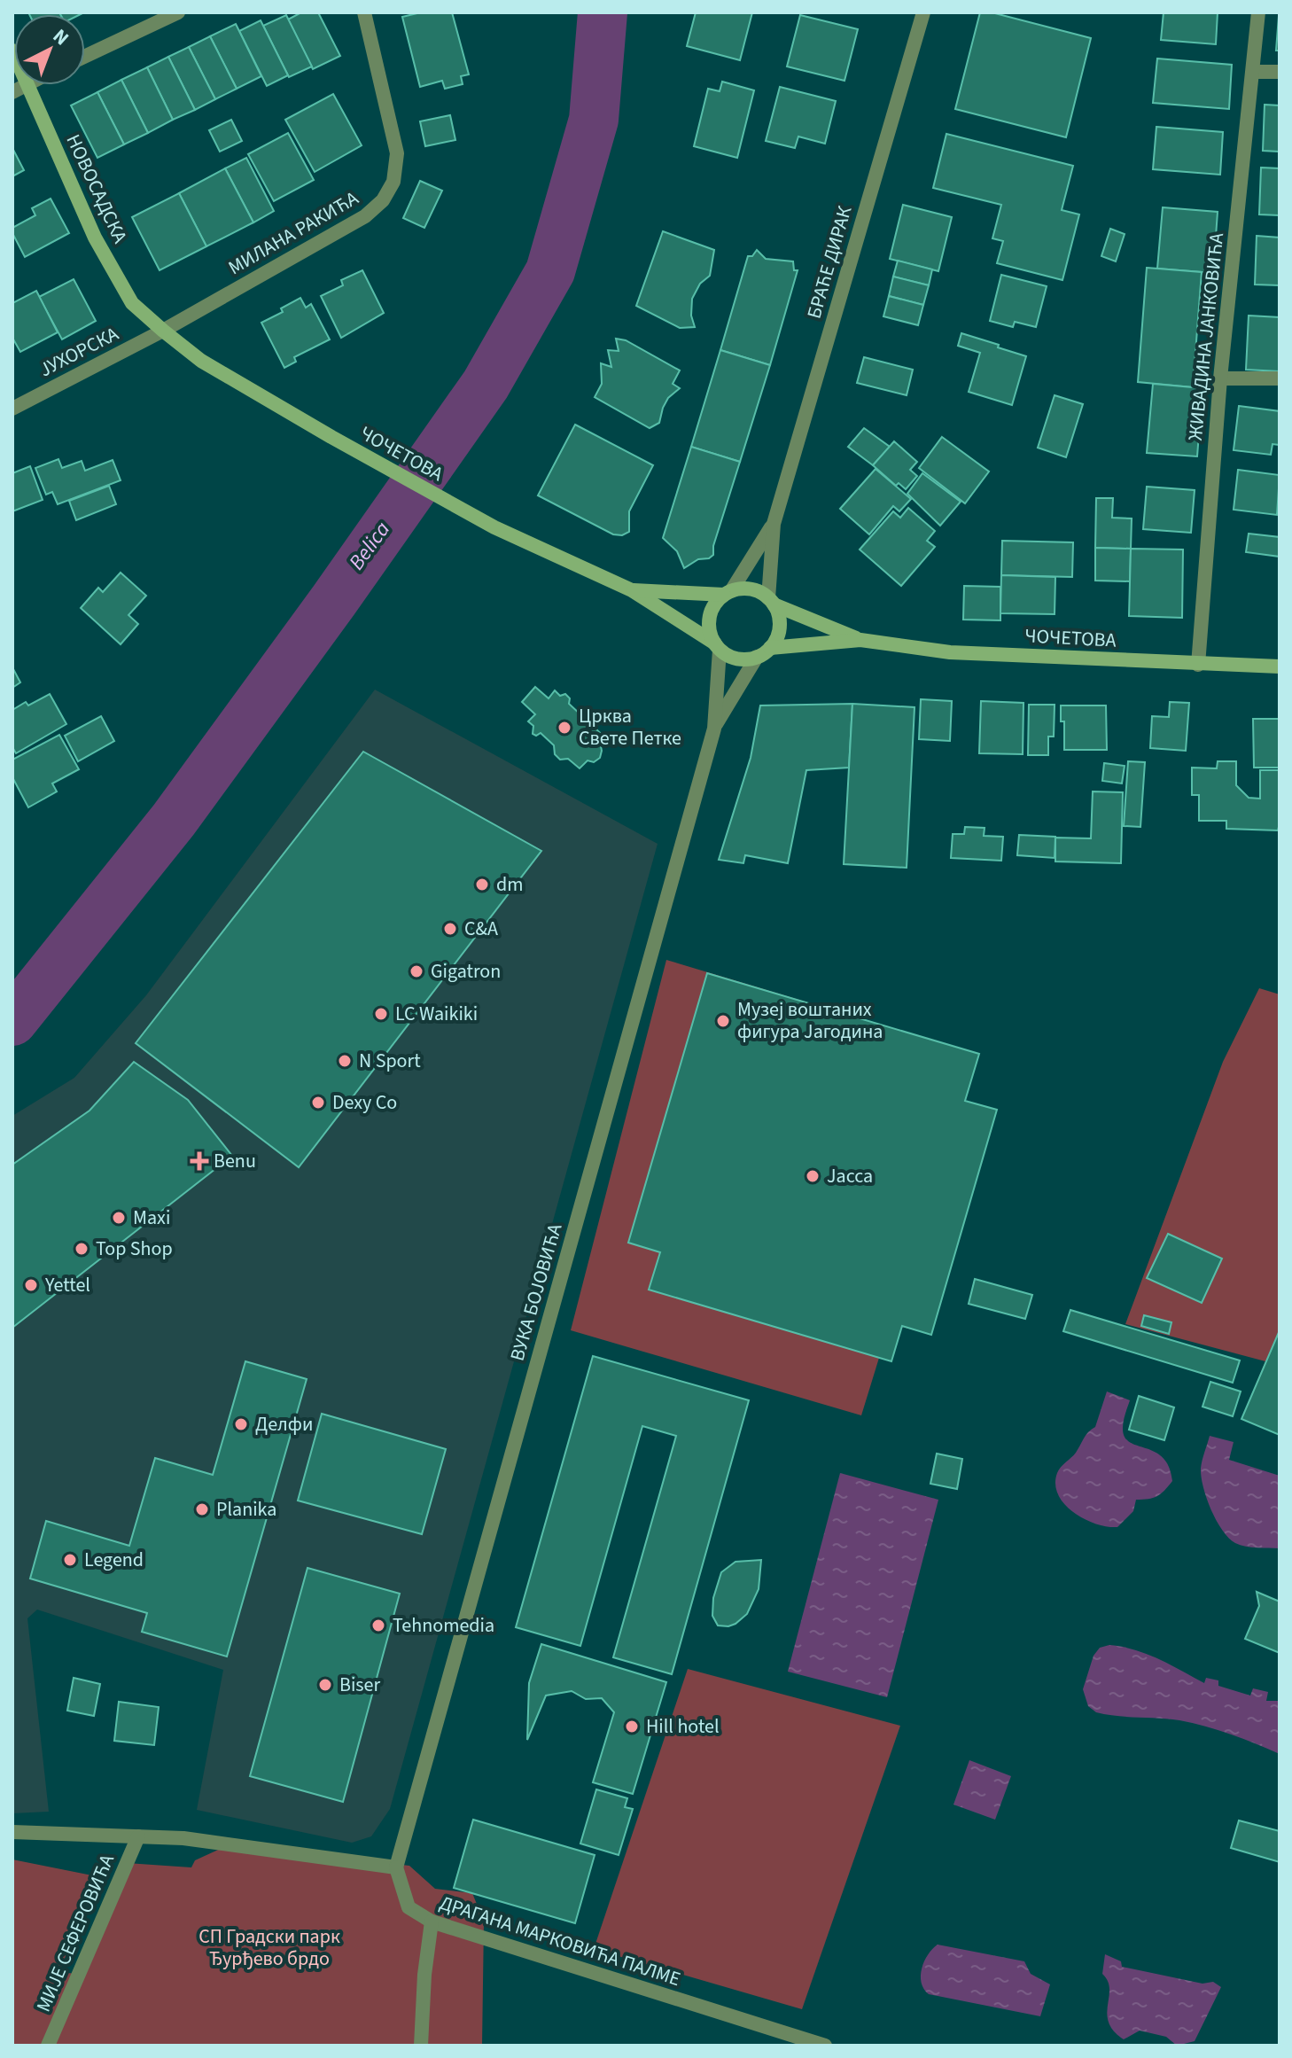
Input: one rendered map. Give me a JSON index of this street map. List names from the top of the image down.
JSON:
{
  "streets": {
    "street": [
      "НОВОСАДСКА",
      "МИЛАНА РАКИЋА",
      "БРАЋЕ ДИРАК",
      "ЖИВАДИНА ЈАНКОВИЋА",
      "ЈУХОРСКА",
      "ЧОЧЕТОВА",
      "ВУКА БОЈОВИЋА",
      "МИЈЕ СЕФЕРОВИЋА",
      "ДРАГАНА МАРКОВИЋА ПАЛМЕ"
    ]
  },
  "crossings": [
    ["НОВОСАДСКА", "МИЛАНА РАКИЋА"],
    ["НОВОСАДСКА", "ЈУХОРСКА"],
    ["НОВОСАДСКА", "ЧОЧЕТОВА"],
    ["МИЛАНА РАКИЋА", "ЈУХОРСКА"],
    ["МИЛАНА РАКИЋА", "ЧОЧЕТОВА"],
    ["БРАЋЕ ДИРАК", "ЧОЧЕТОВА"],
    ["БРАЋЕ ДИРАК", "ВУКА БОЈОВИЋА"],
    ["ЖИВАДИНА ЈАНКОВИЋА", "ЧОЧЕТОВА"],
    ["ЈУХОРСКА", "ЧОЧЕТОВА"],
    ["ЧОЧЕТОВА", "ВУКА БОЈОВИЋА"],
    ["ВУКА БОЈОВИЋА", "ДРАГАНА МАРКОВИЋА ПАЛМЕ"]
  ],
  "water": ["Belica"],
  "parks": ["СП Градски парк Ђурђево брдо"],
  "places": {
    "other": [
      "Црква Свете Петке",
      "dm",
      "C&A",
      "Gigatron",
      "LC Waikiki",
      "Музеј воштаних фигура Јагодина",
      "N Sport",
      "Dexy Co",
      "Јасса",
      "Maxi",
      "Top Shop",
      "Yettel",
      "Делфи",
      "Planika",
      "Legend",
      "Tehnomedia",
      "Biser",
      "Hill hotel"
    ],
    "health": ["Benu"]
  },
  "north": "top right"
}
